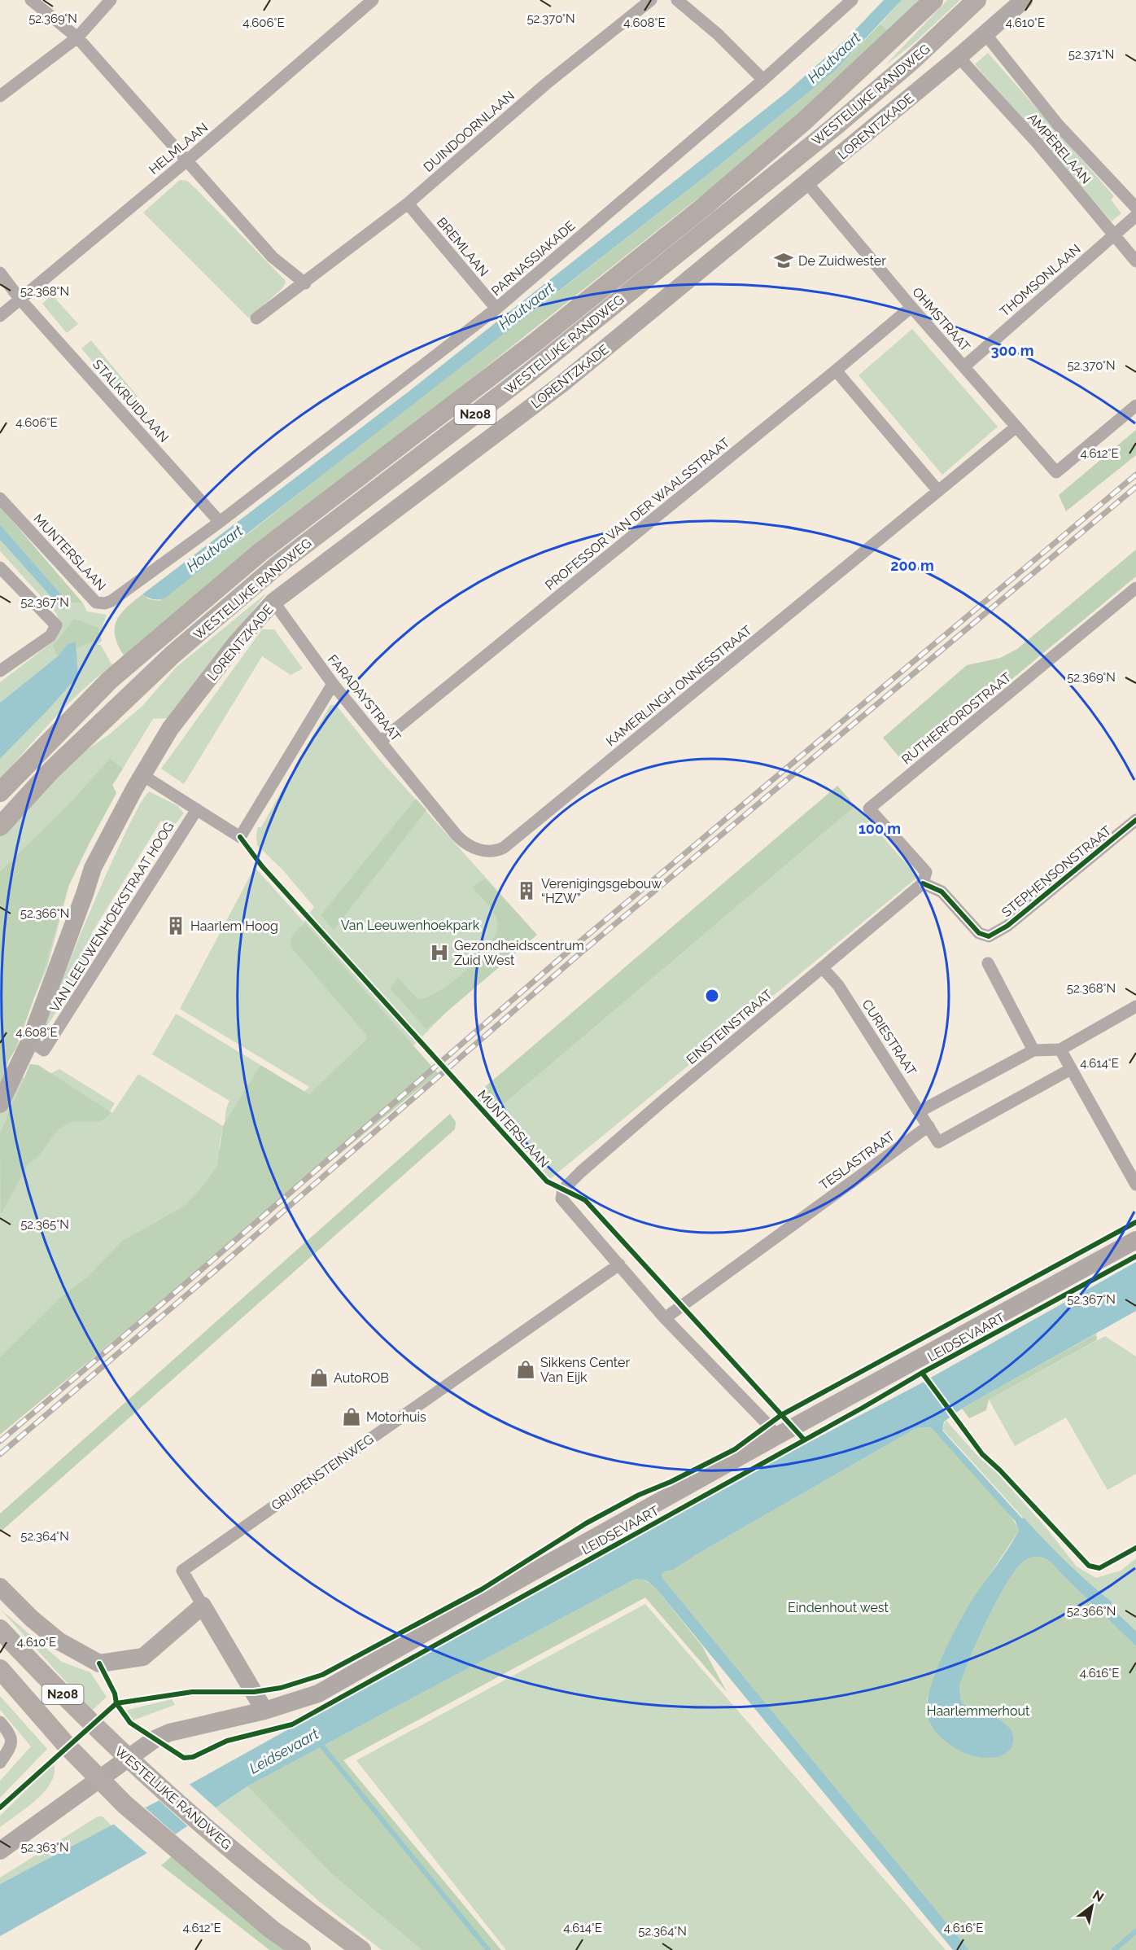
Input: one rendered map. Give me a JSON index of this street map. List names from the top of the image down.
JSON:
{
  "streets": {
    "main road": ["WESTELIJKE RANDWEG", "N208"],
    "street": [
      "LORENTZKADE",
      "DUINDOORNLAAN",
      "HELMLAAN",
      "AMPÈRELAAN",
      "BREMLAAN",
      "PARNASSIAKADE",
      "THOMSONLAAN",
      "OHMSTRAAT",
      "STALKRUIDLAAN",
      "PROFESSOR VAN DER WAALSSTRAAT",
      "MUNTERSLAAN",
      "KAMERLINGH ONNESSTRAAT",
      "FARADAYSTRAAT",
      "RUTHERFORDSTRAAT",
      "STEPHENSONSTRAAT",
      "VAN LEEUWENHOEKSTRAAT HOOG",
      "EINSTEINSTRAAT",
      "CURIESTRAAT",
      "TESLASTRAAT",
      "LEIDSEVAART",
      "GRIJPENSTEINWEG"
    ]
  },
  "crossings": [
    ["WESTELIJKE RANDWEG", "LEIDSEVAART"],
    ["LORENTZKADE", "AMPÈRELAAN"],
    ["LORENTZKADE", "OHMSTRAAT"],
    ["LORENTZKADE", "FARADAYSTRAAT"],
    ["LORENTZKADE", "VAN LEEUWENHOEKSTRAAT HOOG"],
    ["DUINDOORNLAAN", "BREMLAAN"],
    ["HELMLAAN", "STALKRUIDLAAN"],
    ["AMPÈRELAAN", "THOMSONLAAN"],
    ["BREMLAAN", "PARNASSIAKADE"],
    ["PARNASSIAKADE", "STALKRUIDLAAN"],
    ["PARNASSIAKADE", "MUNTERSLAAN"],
    ["THOMSONLAAN", "OHMSTRAAT"],
    ["OHMSTRAAT", "PROFESSOR VAN DER WAALSSTRAAT"],
    ["OHMSTRAAT", "KAMERLINGH ONNESSTRAAT"],
    ["STALKRUIDLAAN", "MUNTERSLAAN"],
    ["N208", "LEIDSEVAART"],
    ["PROFESSOR VAN DER WAALSSTRAAT", "FARADAYSTRAAT"],
    ["KAMERLINGH ONNESSTRAAT", "FARADAYSTRAAT"],
    ["RUTHERFORDSTRAAT", "STEPHENSONSTRAAT"],
    ["RUTHERFORDSTRAAT", "EINSTEINSTRAAT"],
    ["STEPHENSONSTRAAT", "EINSTEINSTRAAT"],
    ["EINSTEINSTRAAT", "CURIESTRAAT"],
    ["EINSTEINSTRAAT", "GRIJPENSTEINWEG"],
    ["CURIESTRAAT", "TESLASTRAAT"],
    ["LEIDSEVAART", "GRIJPENSTEINWEG"]
  ],
  "water": ["Houtvaart", "Leidsevaart"],
  "parks": ["Van Leeuwenhoekpark", "Eindenhout west", "Haarlemmerhout"],
  "places": {
    "school or university": ["De Zuidwester"],
    "building": ["Verenigingsgebouw “HZW”", "Haarlem Hoog"],
    "hospital": ["Gezondheidscentrum Zuid West"],
    "shop": ["Sikkens Center Van Eijk", "AutoROB", "Motorhuis"]
  },
  "north": "top right",
  "coordinates": [
    "52.369°N",
    "52.370°N",
    "4.606°E",
    "4.608°E",
    "4.610°E",
    "52.371°N",
    "52.368°N",
    "4.612°E",
    "52.367°N",
    "52.366°N",
    "4.614°E",
    "52.365°N",
    "52.364°N",
    "4.616°E",
    "52.363°N"
  ],
  "rings": ["300 m", "200 m", "100 m"]
}
